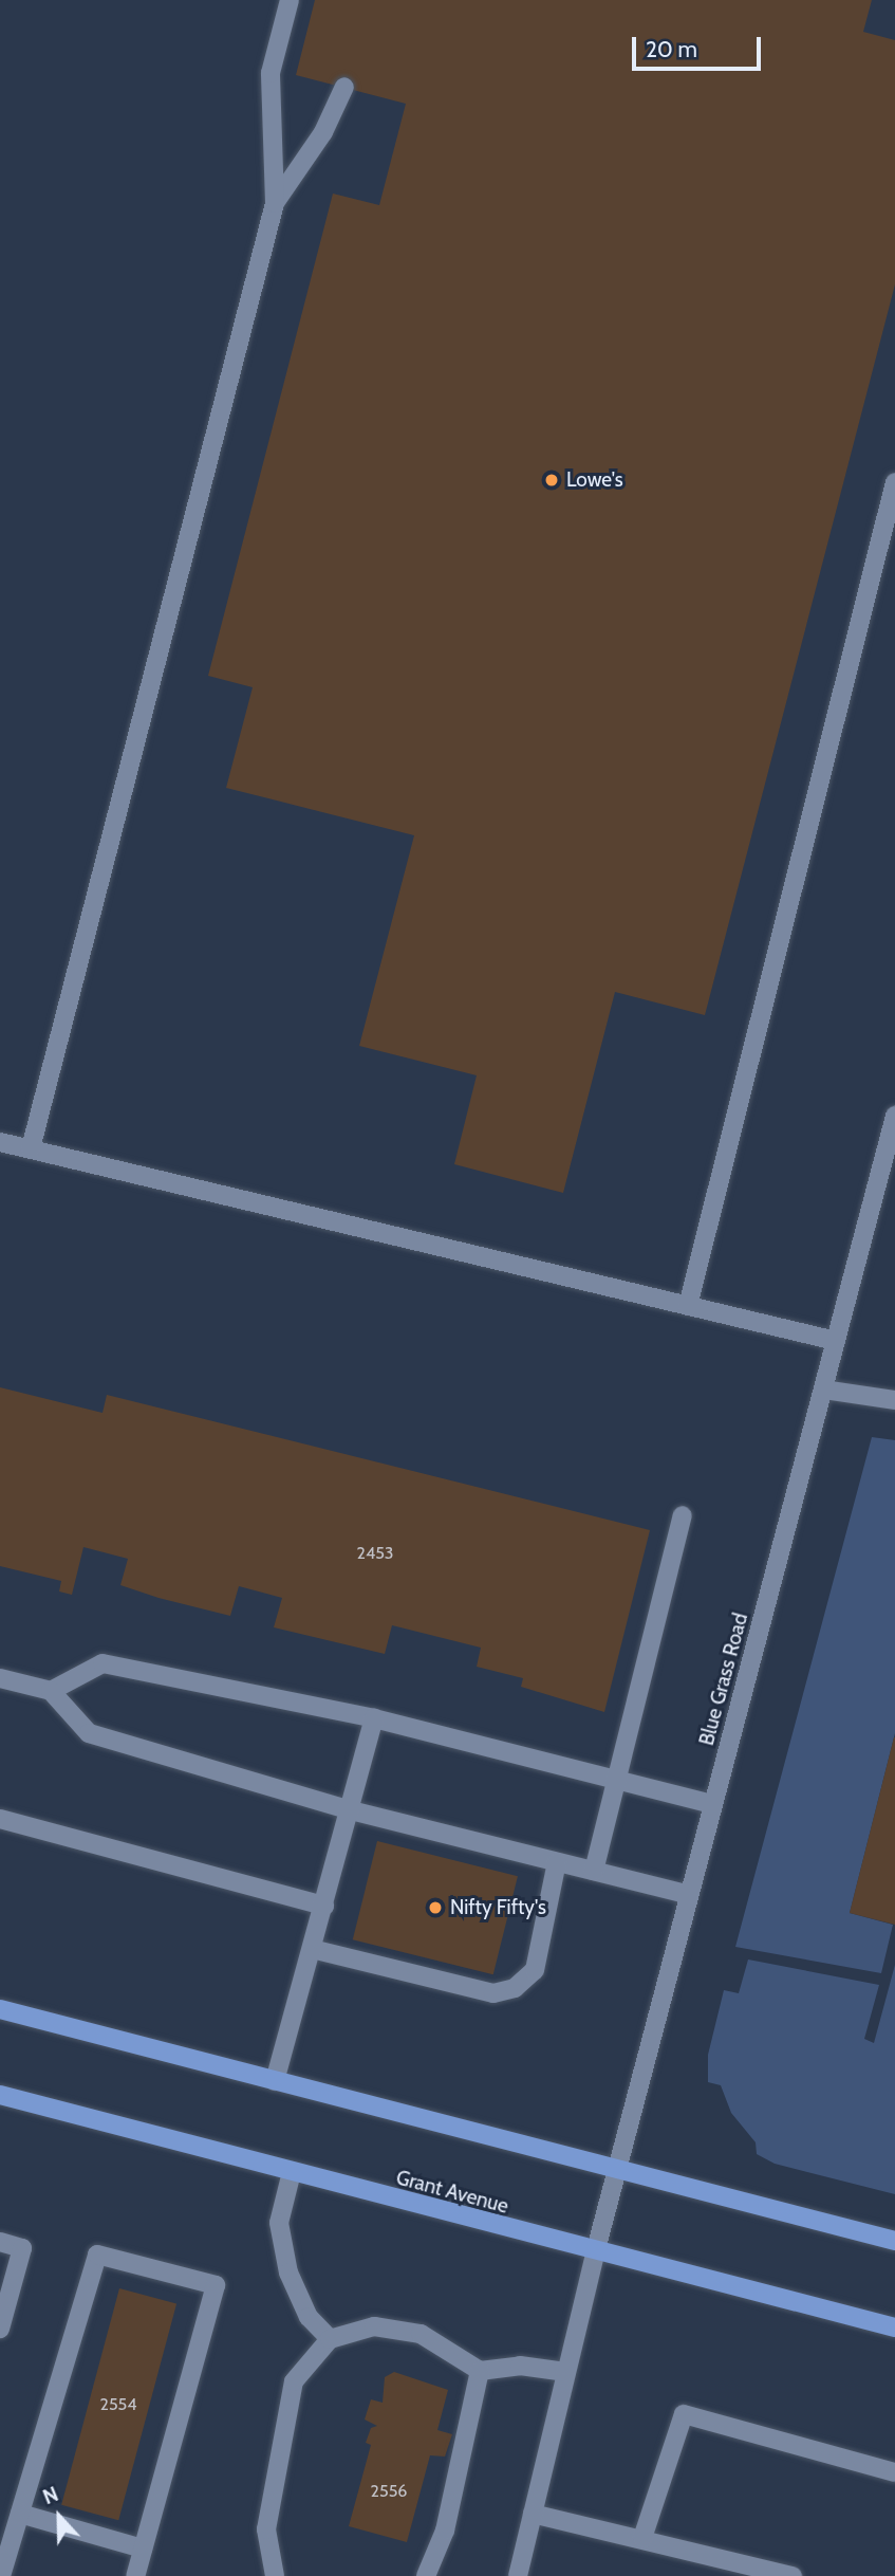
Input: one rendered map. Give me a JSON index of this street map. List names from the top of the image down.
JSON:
{
  "streets": {
    "main road": ["Grant Avenue"],
    "street": ["Blue Grass Road"]
  },
  "crossings": [
    ["Blue Grass Road", "Grant Avenue"]
  ],
  "places": ["Lowe's", "Nifty Fifty's"],
  "house_numbers": ["2453", "2554", "2556"],
  "scale_bar": "20 m",
  "north": "top"
}
